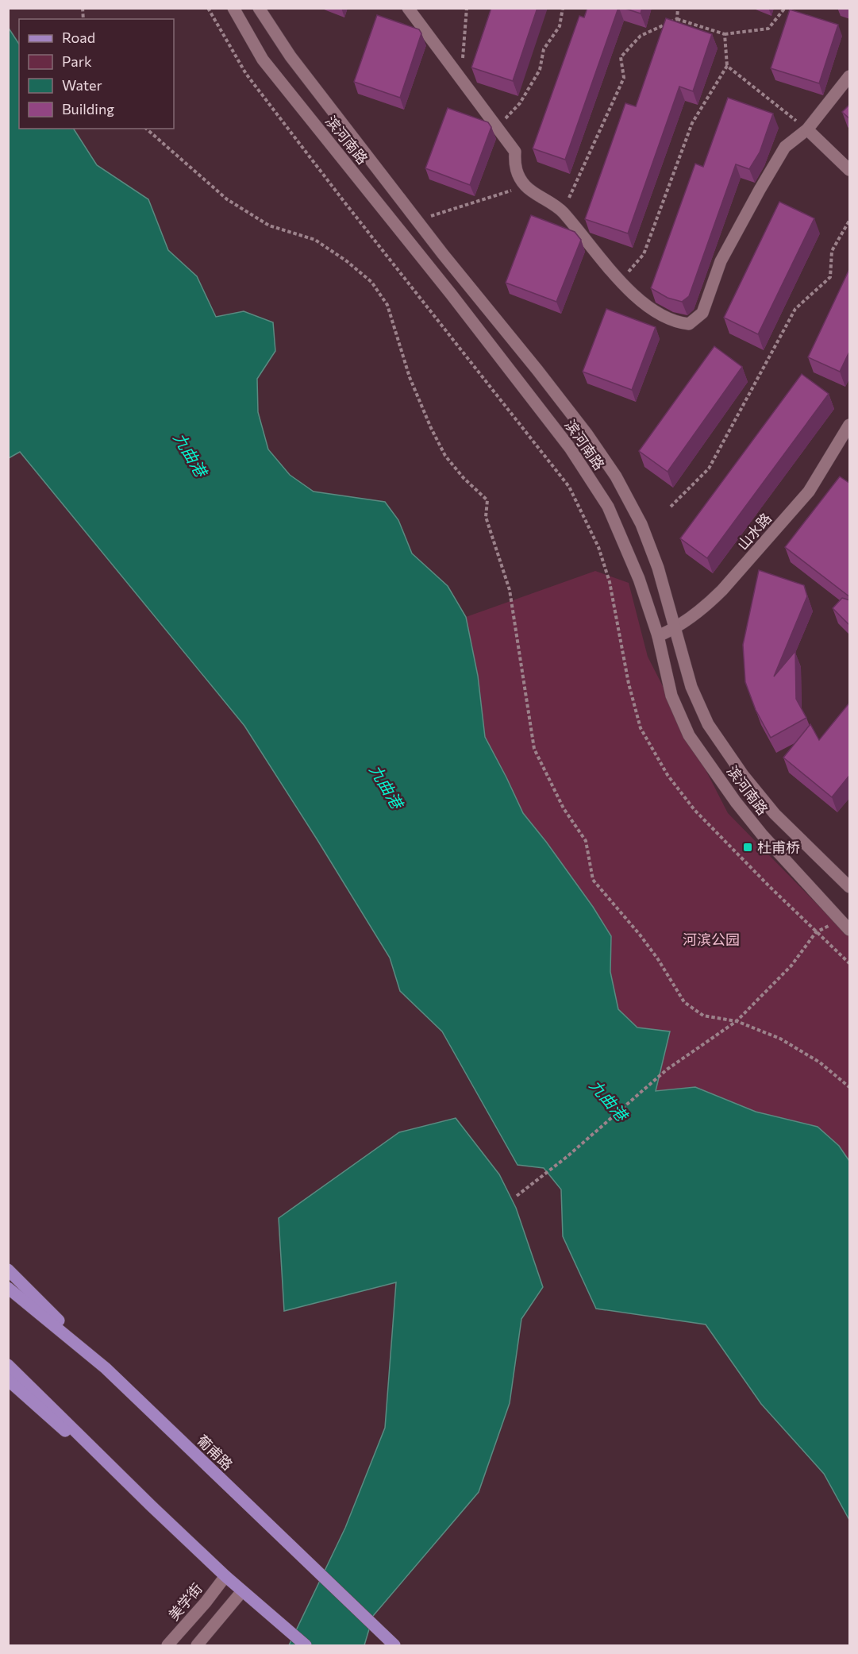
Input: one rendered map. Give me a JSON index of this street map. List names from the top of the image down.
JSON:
{
  "streets": {
    "main road": ["葡甫路"],
    "street": ["滨河南路", "山水路", "美学街"]
  },
  "crossings": [
    ["滨河南路", "山水路"]
  ],
  "water": ["九曲港"],
  "parks": ["河滨公园"],
  "places": {
    "transit": ["杜甫桥"]
  },
  "legend": [
    "Road",
    "Park",
    "Water",
    "Building"
  ]
}
